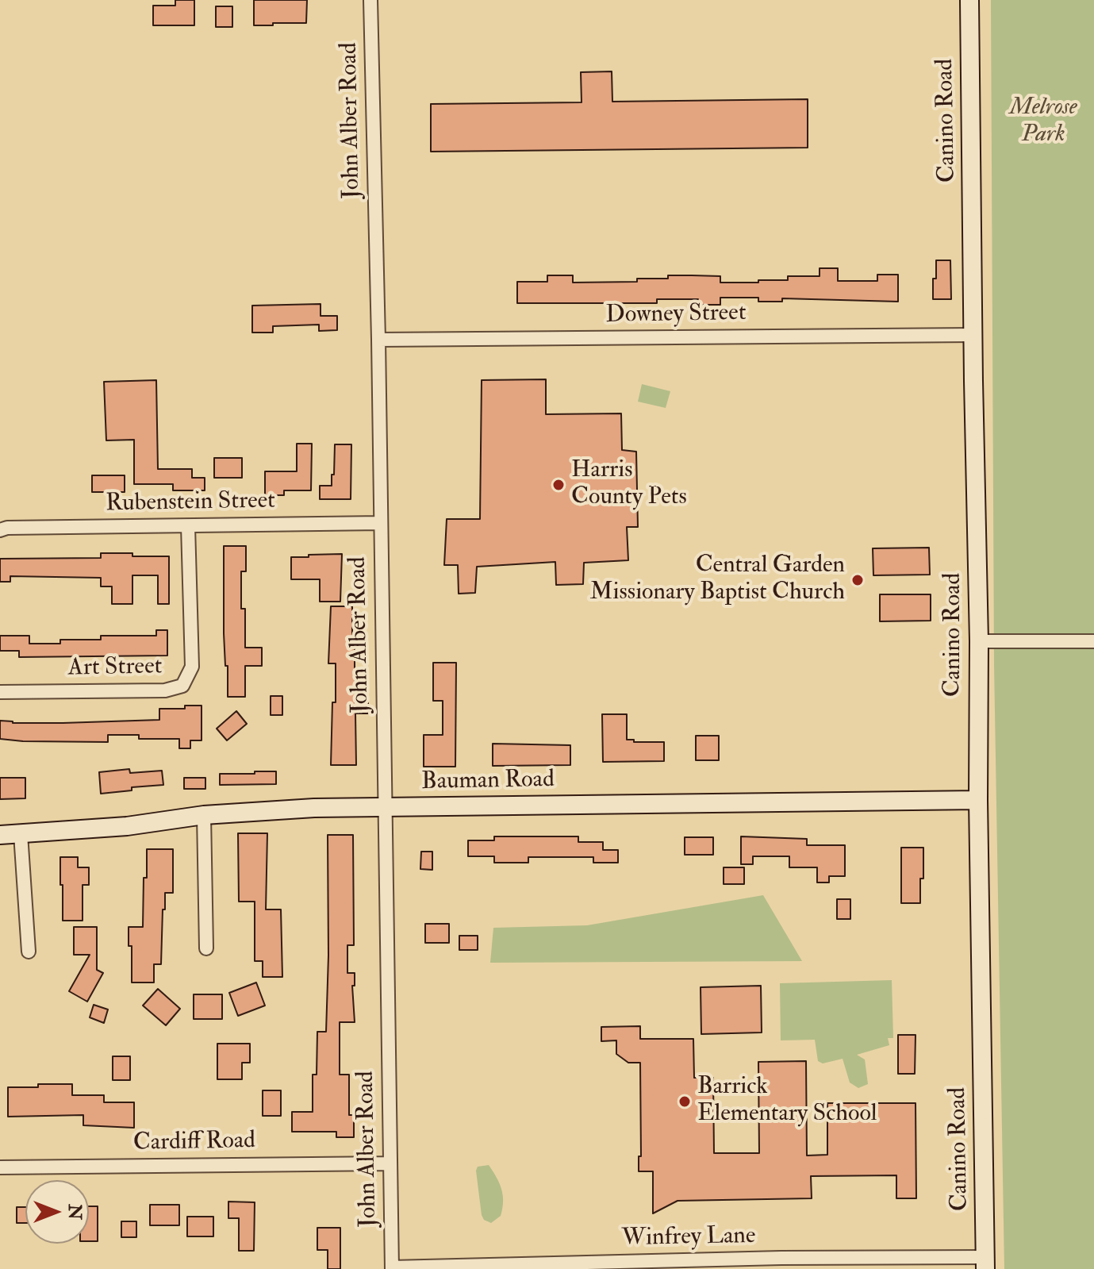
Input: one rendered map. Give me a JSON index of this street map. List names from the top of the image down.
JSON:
{
  "streets": {
    "street": [
      "John Alber Road",
      "Canino Road",
      "Downey Street",
      "Rubenstein Street",
      "Art Street",
      "Bauman Road",
      "Cardiff Road",
      "Winfrey Lane"
    ]
  },
  "crossings": [
    ["John Alber Road", "Downey Street"],
    ["John Alber Road", "Rubenstein Street"],
    ["John Alber Road", "Bauman Road"],
    ["John Alber Road", "Cardiff Road"],
    ["John Alber Road", "Winfrey Lane"],
    ["Canino Road", "Downey Street"],
    ["Canino Road", "Bauman Road"],
    ["Canino Road", "Winfrey Lane"],
    ["Rubenstein Street", "Art Street"]
  ],
  "parks": ["Melrose Park"],
  "places": ["Harris County Pets", "Central Garden Missionary Baptist Church", "Barrick Elementary School"],
  "north": "right"
}
